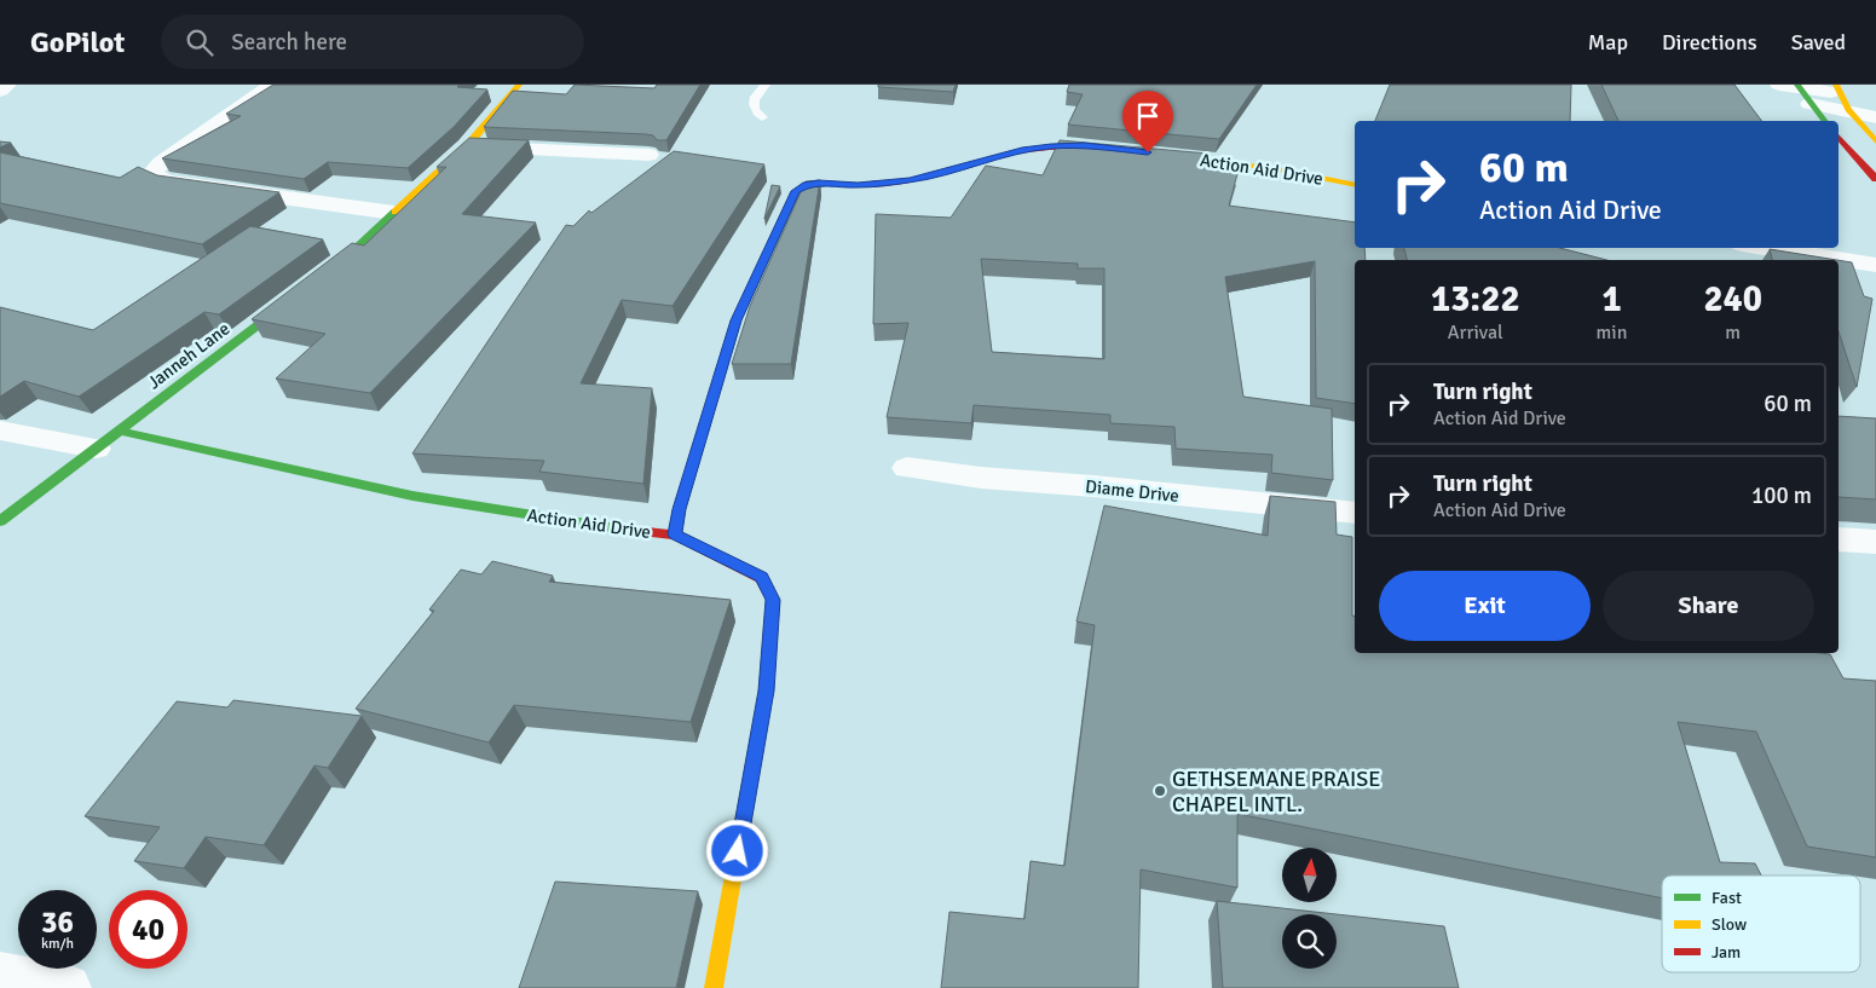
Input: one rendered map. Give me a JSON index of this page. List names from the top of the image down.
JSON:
{
  "streets": {
    "street": ["Action Aid Drive", "Janneh Lane", "Diame Drive"]
  },
  "crossings": [
    ["Action Aid Drive", "Janneh Lane"]
  ],
  "places": ["GETHSEMANE PRAISE CHAPEL INTL."],
  "legend": ["Fast", "Slow", "Jam"],
  "north": "top",
  "page": {
    "header": "GoPilot",
    "search": "Search here",
    "nav": ["Map", "Directions", "Saved"],
    "turn": ["60 m", "Action Aid Drive"],
    "eta": [
      "13:22",
      "Arrival",
      "1",
      "min",
      "240",
      "m"
    ],
    "list": [
      {
        "name": "Turn right",
        "note": "Action Aid Drive",
        "value": "60 m"
      },
      {
        "name": "Turn right",
        "note": "Action Aid Drive",
        "value": "100 m"
      }
    ],
    "buttons": ["Exit", "Share"],
    "speed": "36 km/h",
    "limit": "40"
  }
}
